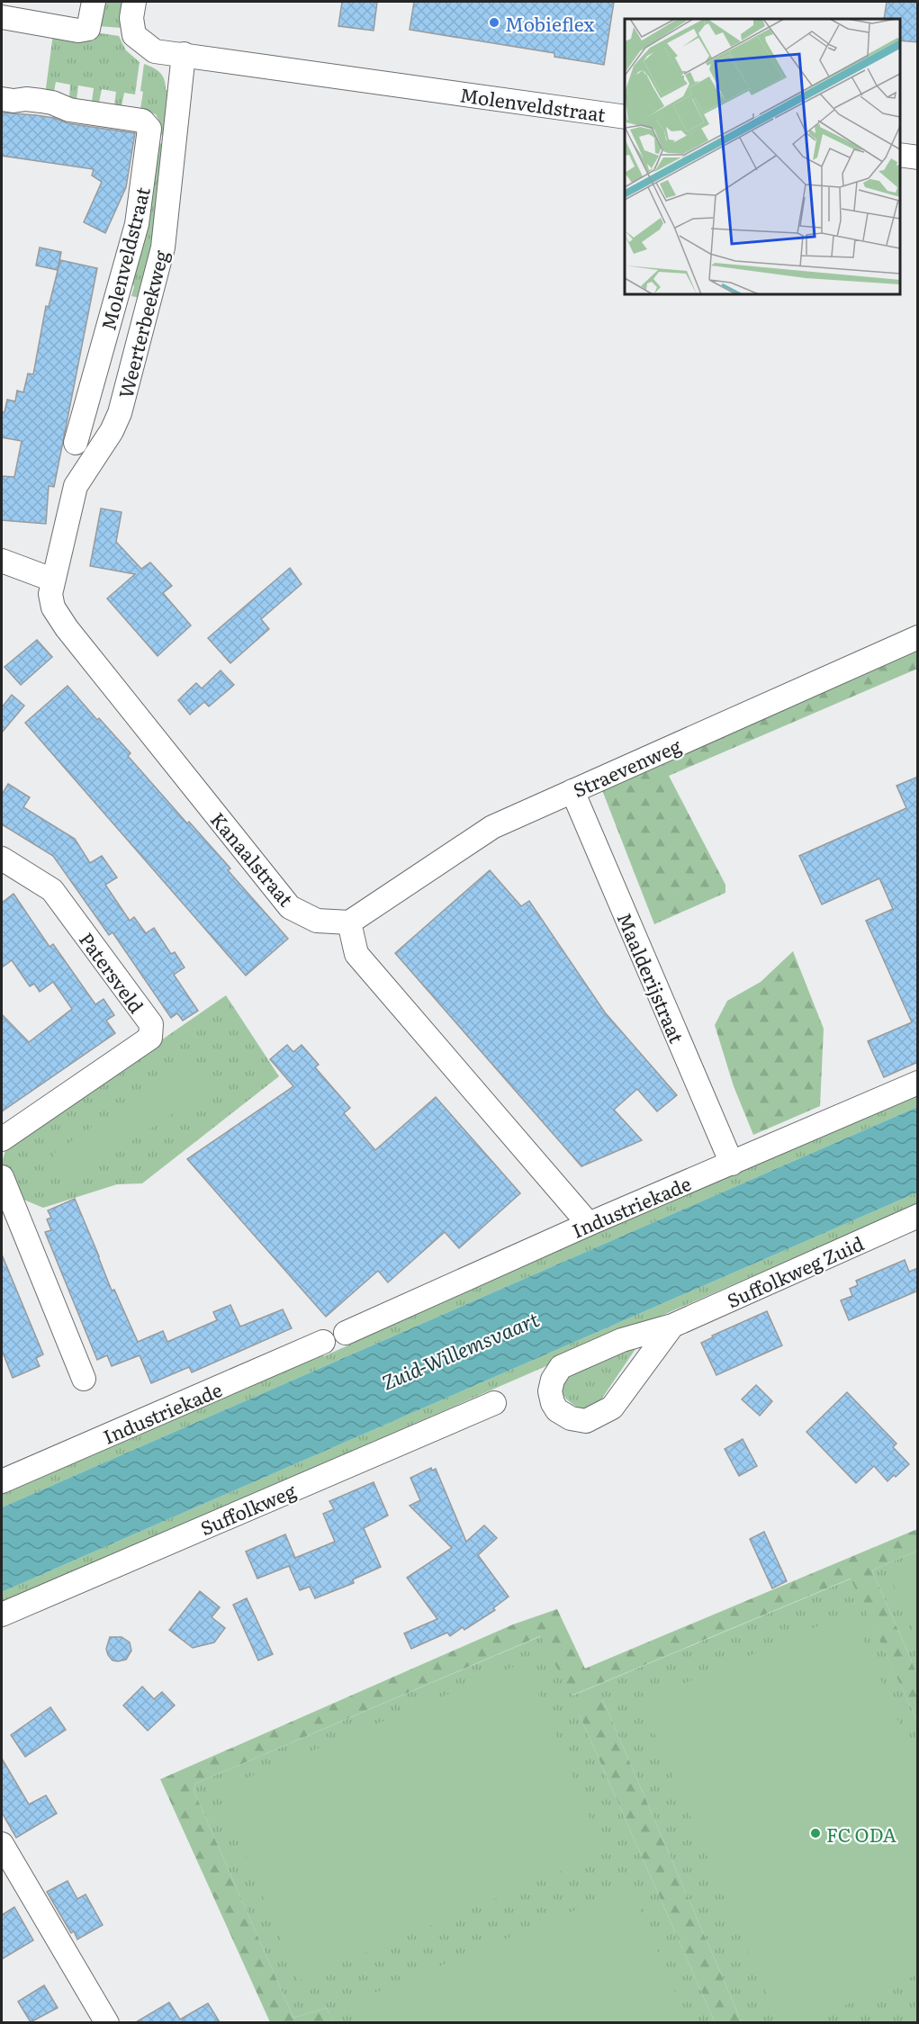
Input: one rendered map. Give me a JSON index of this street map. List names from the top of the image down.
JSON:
{
  "streets": {
    "street": [
      "Molenveldstraat",
      "Weerterbeekweg",
      "Straevenweg",
      "Kanaalstraat",
      "Patersveld",
      "Maalderijstraat",
      "Industriekade",
      "Suffolkweg Zuid",
      "Suffolkweg"
    ]
  },
  "crossings": [
    ["Molenveldstraat", "Weerterbeekweg"],
    ["Weerterbeekweg", "Kanaalstraat"],
    ["Straevenweg", "Kanaalstraat"],
    ["Straevenweg", "Maalderijstraat"],
    ["Maalderijstraat", "Industriekade"]
  ],
  "water": ["Zuid-Willemsvaart"],
  "places": ["Mobieflex", "FC ODA"]
}
